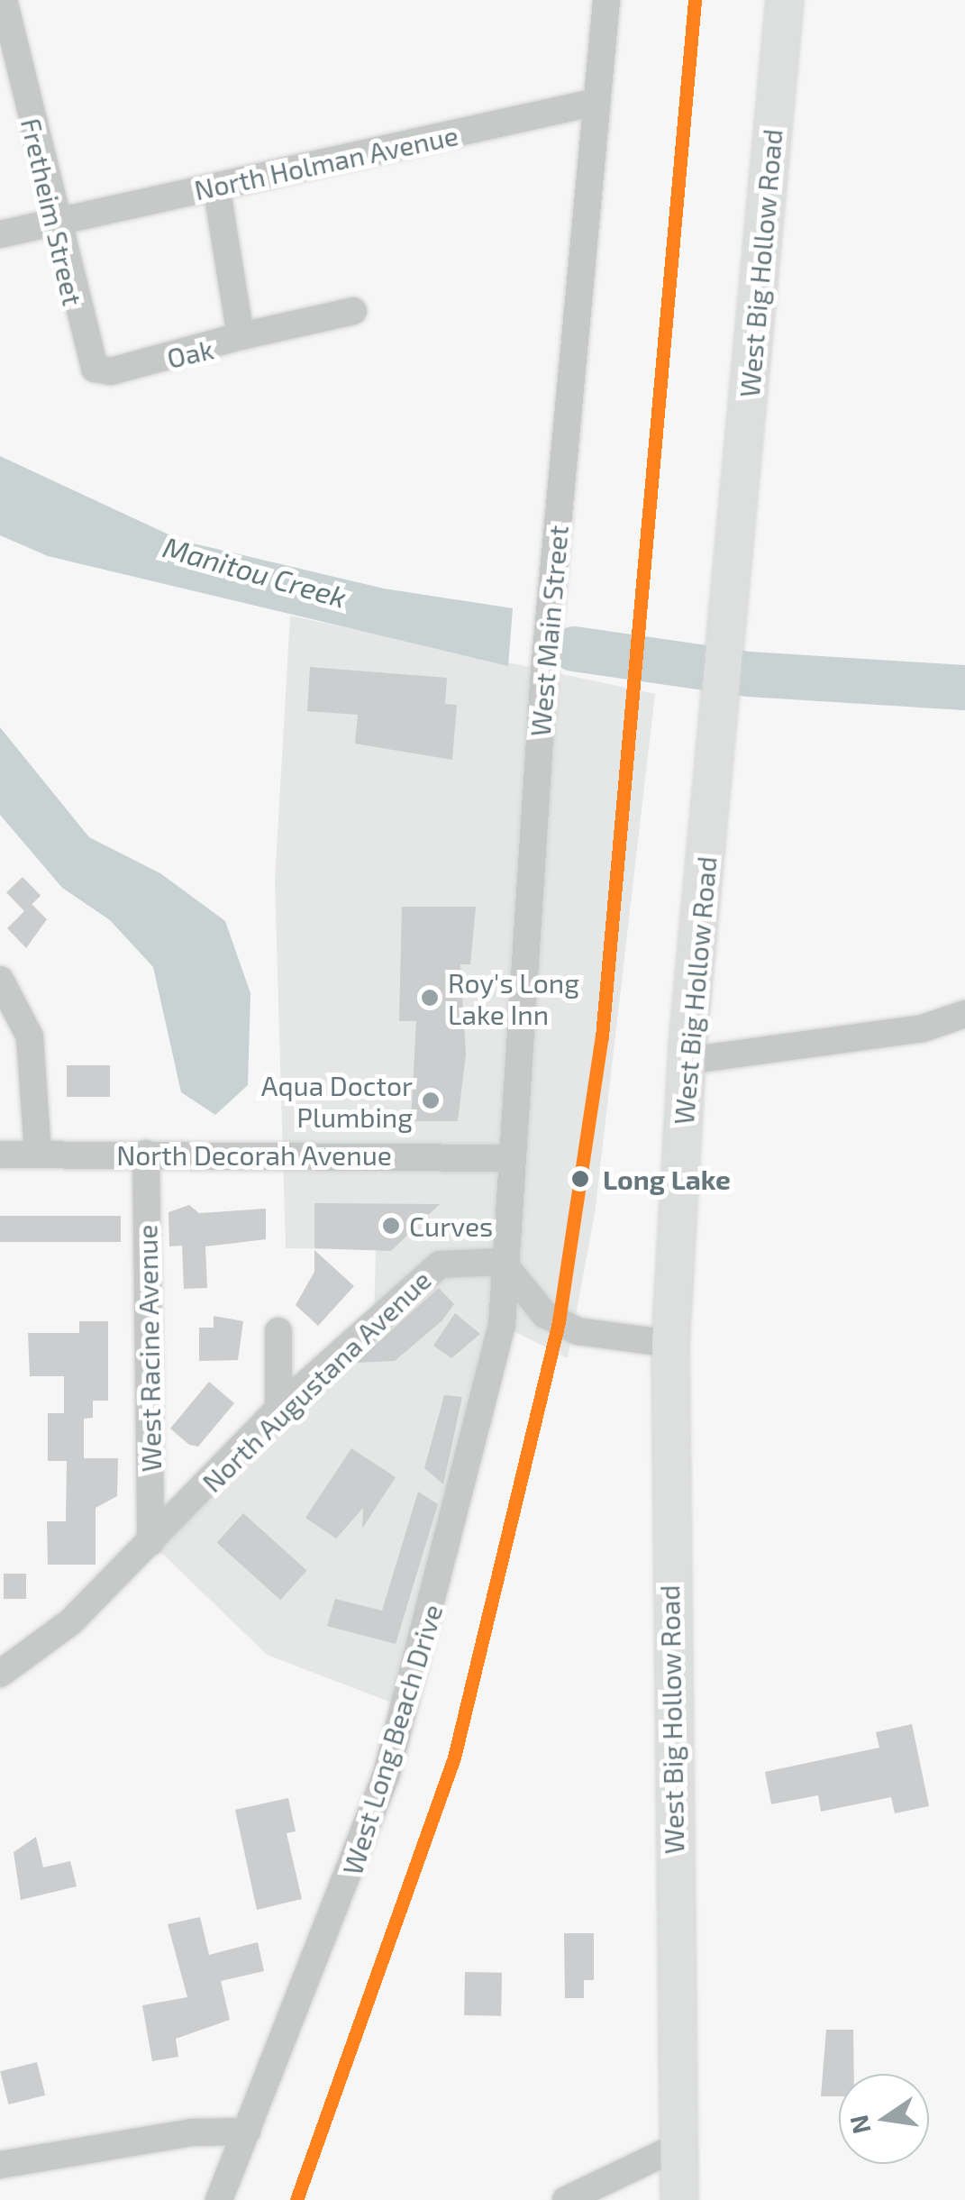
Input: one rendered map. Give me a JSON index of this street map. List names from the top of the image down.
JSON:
{
  "streets": {
    "main road": ["West Big Hollow Road"],
    "street": [
      "North Holman Avenue",
      "Fretheim Street",
      "Oak",
      "West Main Street",
      "North Decorah Avenue",
      "West Racine Avenue",
      "North Augustana Avenue",
      "West Long Beach Drive"
    ]
  },
  "crossings": [
    ["North Holman Avenue", "Fretheim Street"],
    ["North Holman Avenue", "Oak"],
    ["North Holman Avenue", "West Main Street"],
    ["Fretheim Street", "Oak"],
    ["West Main Street", "North Decorah Avenue"],
    ["West Main Street", "North Augustana Avenue"],
    ["West Main Street", "West Long Beach Drive"],
    ["North Decorah Avenue", "West Racine Avenue"],
    ["West Racine Avenue", "North Augustana Avenue"],
    ["North Augustana Avenue", "West Long Beach Drive"]
  ],
  "water": ["Manitou Creek"],
  "places": [
    "Roy's Long Lake Inn",
    "Aqua Doctor Plumbing",
    "Long Lake",
    "Curves"
  ],
  "north": "left"
}
